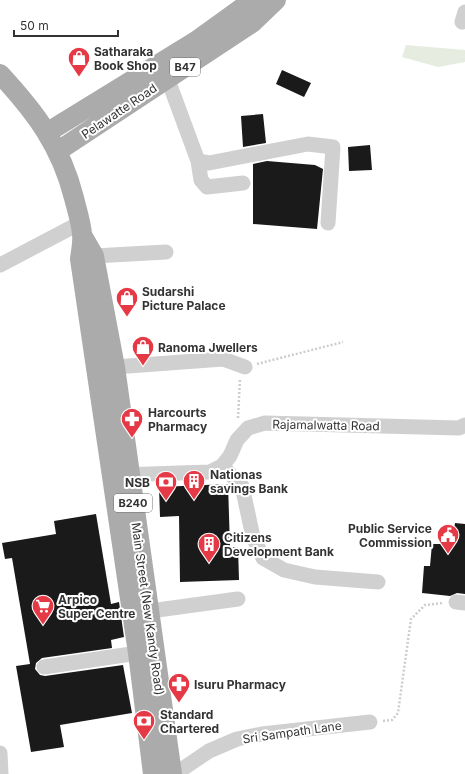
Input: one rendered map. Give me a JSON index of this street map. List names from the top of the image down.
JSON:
{
  "streets": {
    "main road": [
      "B47",
      "Pelawatte Road",
      "B240",
      "Main Street (New Kandy Road)"
    ],
    "street": ["Rajamalwatta Road", "Sri Sampath Lane"]
  },
  "crossings": [
    ["B47", "Pelawatte Road"],
    ["B47", "Main Street (New Kandy Road)"],
    ["Pelawatte Road", "B240"],
    ["Pelawatte Road", "Main Street (New Kandy Road)"],
    ["B240", "Main Street (New Kandy Road)"],
    ["Main Street (New Kandy Road)", "Sri Sampath Lane"]
  ],
  "places": {
    "shop": ["Satharaka Book Shop", "Sudarshi Picture Palace", "Ranoma Jwellers"],
    "pharmacy": ["Harcourts Pharmacy", "Isuru Pharmacy"],
    "building": ["Nationas savings Bank", "Citizens Development Bank"],
    "bank": ["NSB", "Standard Chartered"],
    "public building": ["Public Service Commission"],
    "supermarket": ["Arpico Super Centre"]
  },
  "scale_bar": "50 m"
}
